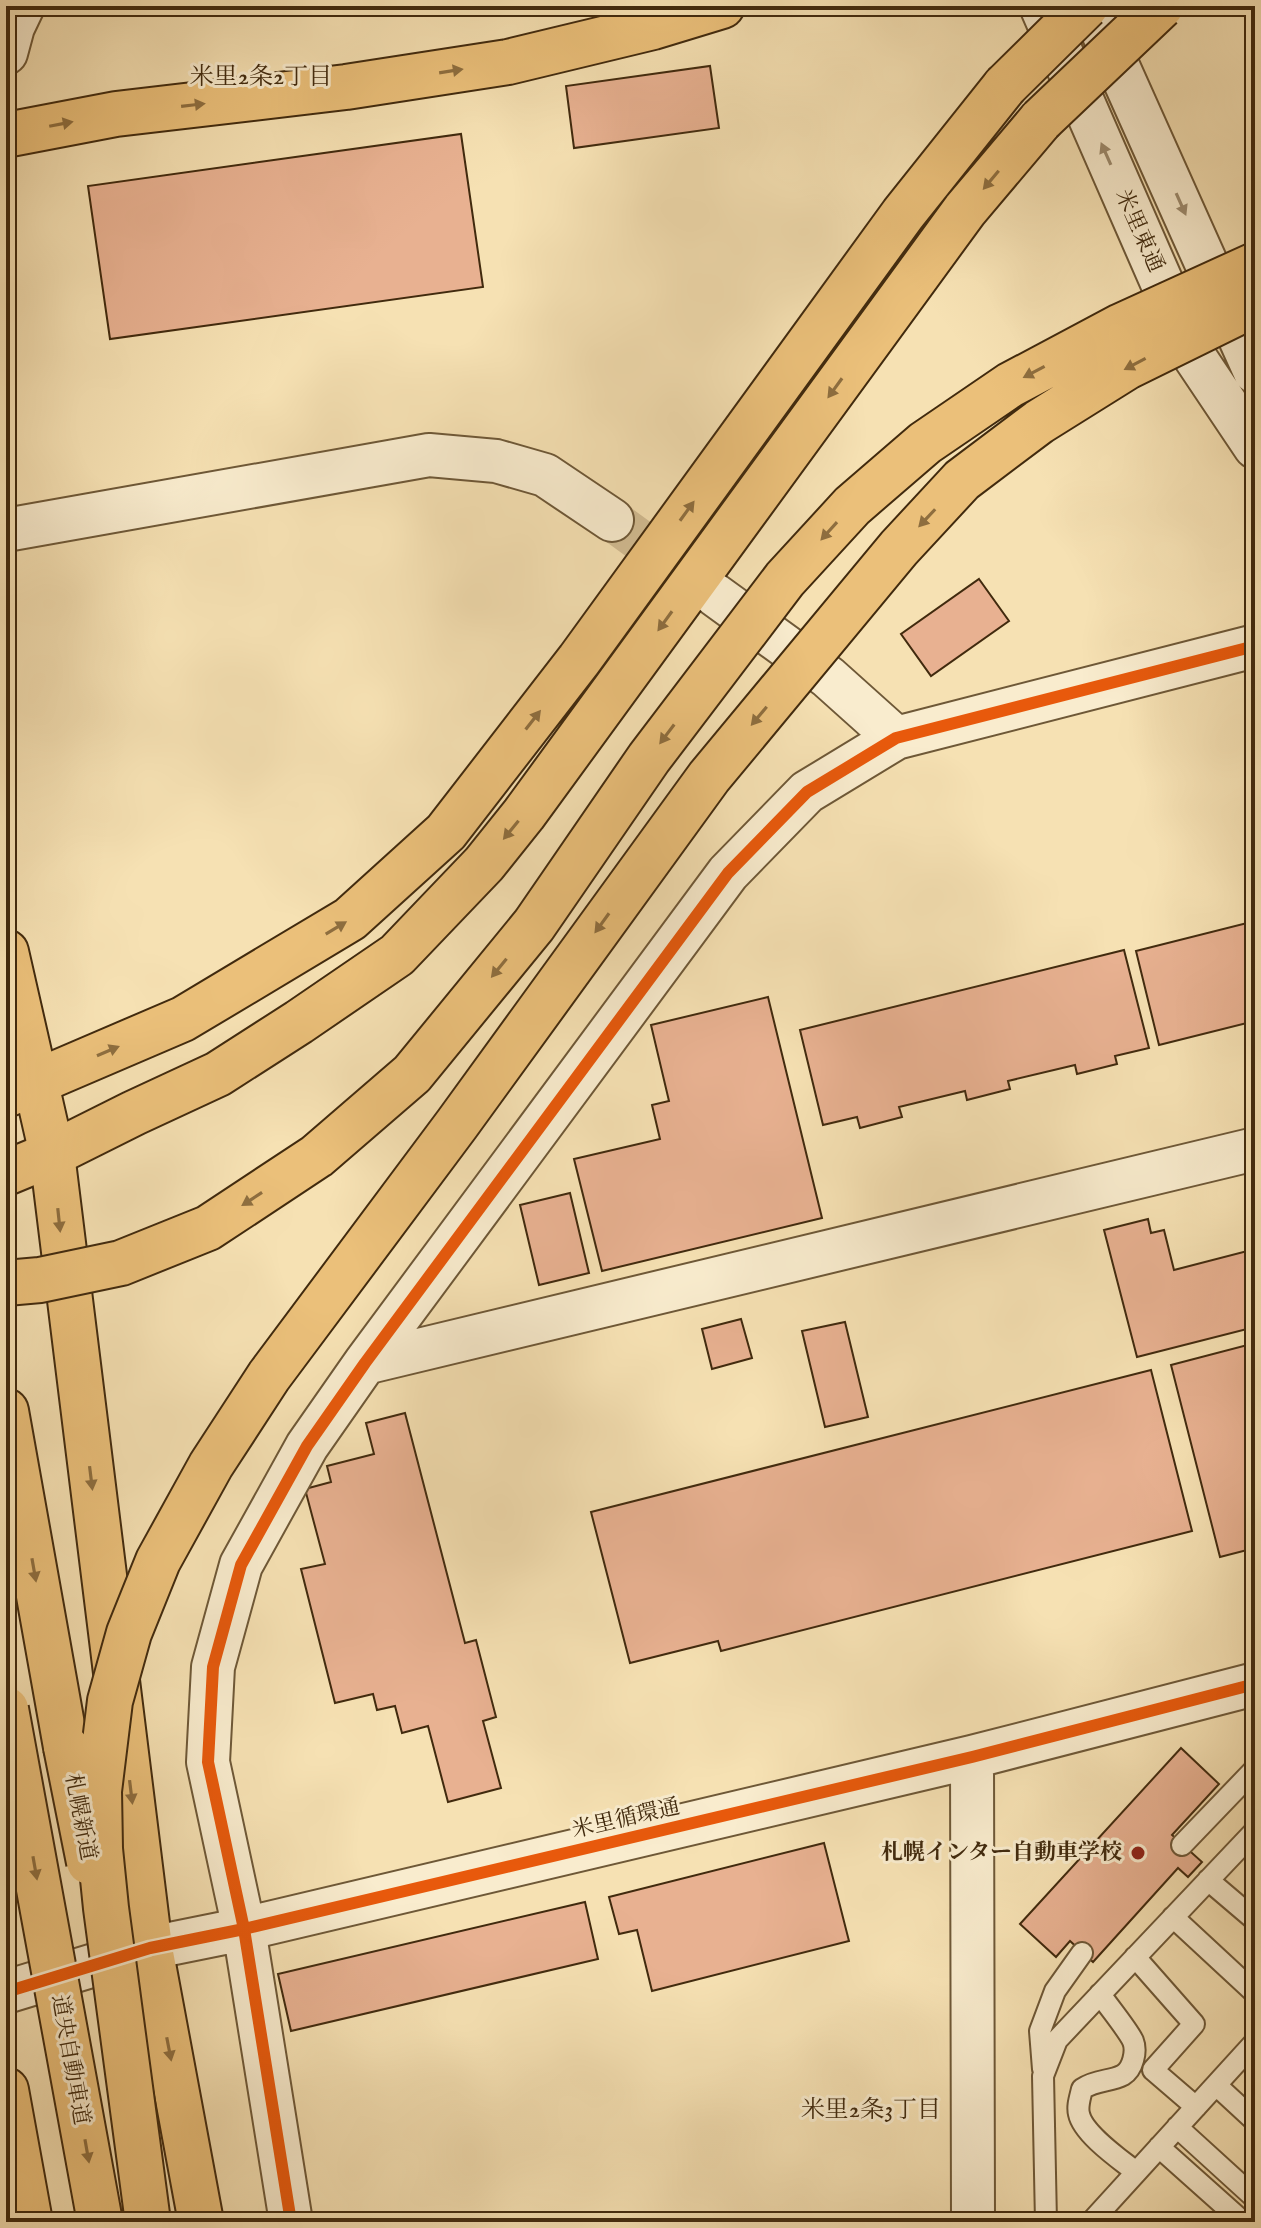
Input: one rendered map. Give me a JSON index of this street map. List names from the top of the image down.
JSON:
{
  "streets": {
    "main road": ["札幌新道", "道央自動車道"],
    "street": ["米里東通", "米里循環通"]
  },
  "districts": ["米里2条2丁目", "米里2条3丁目"],
  "places": ["札幌インター自動車学校"]
}
